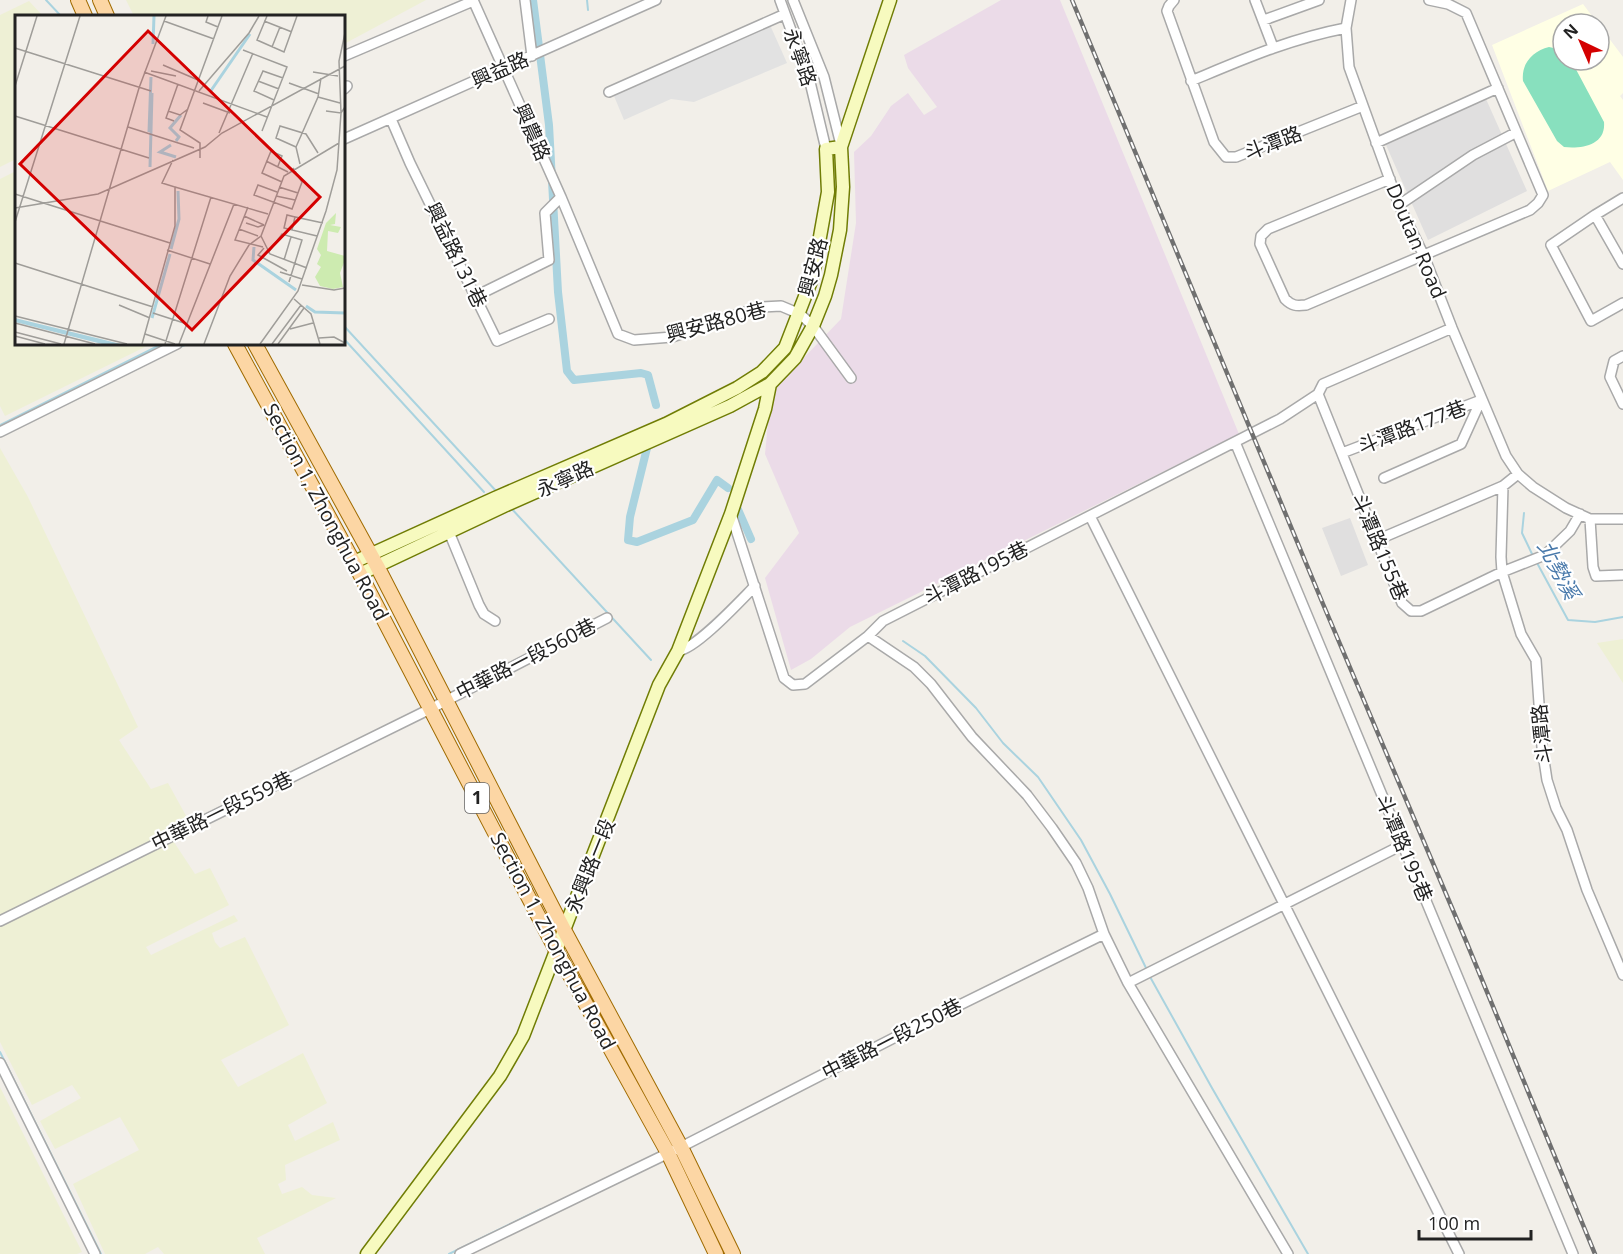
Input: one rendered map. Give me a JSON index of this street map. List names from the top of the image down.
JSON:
{
  "streets": {
    "main road": ["Section 1, Zhonghua Road", "1"],
    "street": [
      "永寧路",
      "興益路",
      "興農路",
      "斗潭路",
      "Doutan Road",
      "興益路131巷",
      "興安路",
      "興安路80巷",
      "斗潭路177巷",
      "斗潭路155巷",
      "斗潭路195巷",
      "中華路一段560巷",
      "中華路一段559巷",
      "永興路一段",
      "中華路一段250巷"
    ]
  },
  "crossings": [
    ["永寧路", "興安路"],
    ["永寧路", "Section 1, Zhonghua Road"],
    ["興益路", "興農路"],
    ["興益路", "興益路131巷"],
    ["興農路", "興安路80巷"],
    ["斗潭路", "Doutan Road"],
    ["斗潭路", "斗潭路155巷"],
    ["Doutan Road", "斗潭路177巷"],
    ["Doutan Road", "斗潭路195巷"],
    ["興安路", "興安路80巷"],
    ["斗潭路177巷", "斗潭路155巷"],
    ["Section 1, Zhonghua Road", "中華路一段560巷"],
    ["Section 1, Zhonghua Road", "中華路一段559巷"],
    ["Section 1, Zhonghua Road", "永興路一段"],
    ["Section 1, Zhonghua Road", "中華路一段250巷"],
    ["斗潭路155巷", "斗潭路195巷"],
    ["斗潭路195巷", "永興路一段"],
    ["中華路一段560巷", "中華路一段559巷"]
  ],
  "water": ["北勢溪"],
  "scale_bar": "100 m",
  "north": "top left"
}
